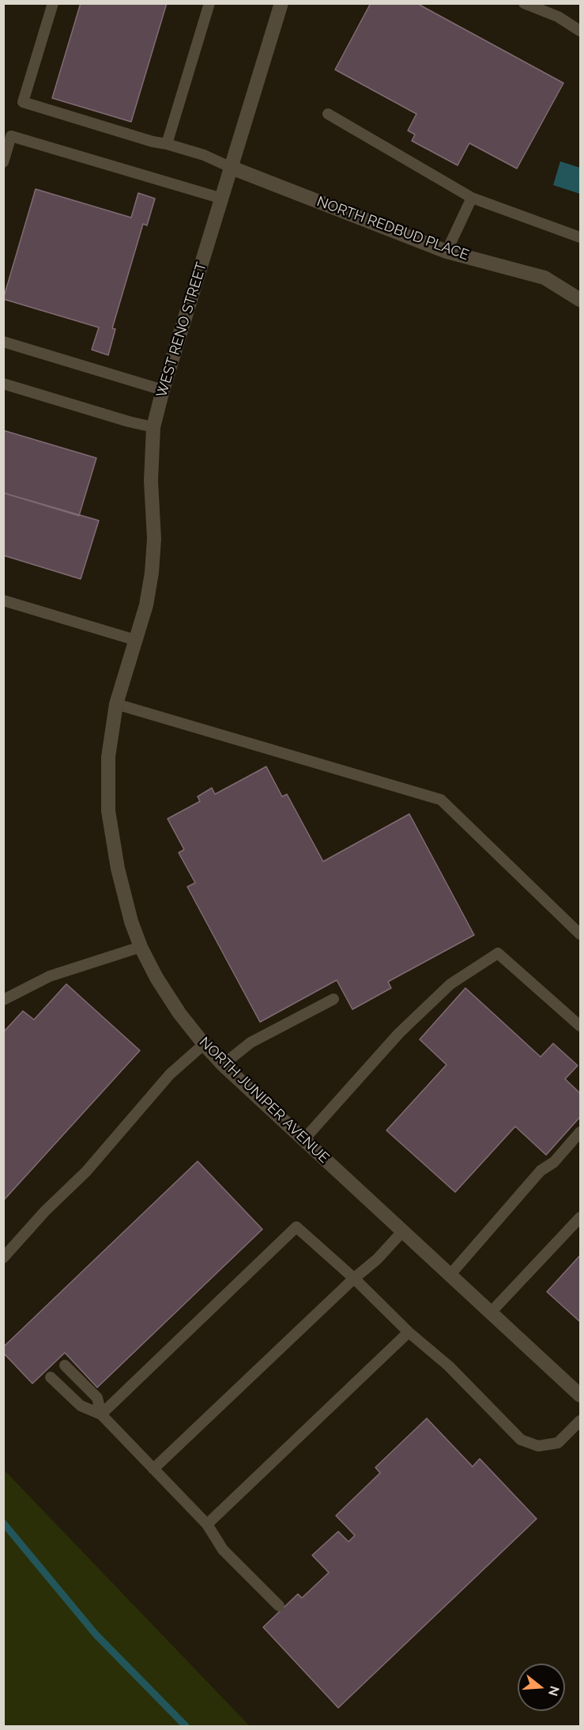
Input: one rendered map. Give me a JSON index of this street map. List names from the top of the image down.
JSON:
{
  "streets": {
    "street": ["NORTH REDBUD PLACE", "WEST RENO STREET", "NORTH JUNIPER AVENUE"]
  },
  "crossings": [
    ["NORTH REDBUD PLACE", "WEST RENO STREET"],
    ["WEST RENO STREET", "NORTH JUNIPER AVENUE"]
  ],
  "north": "right"
}
